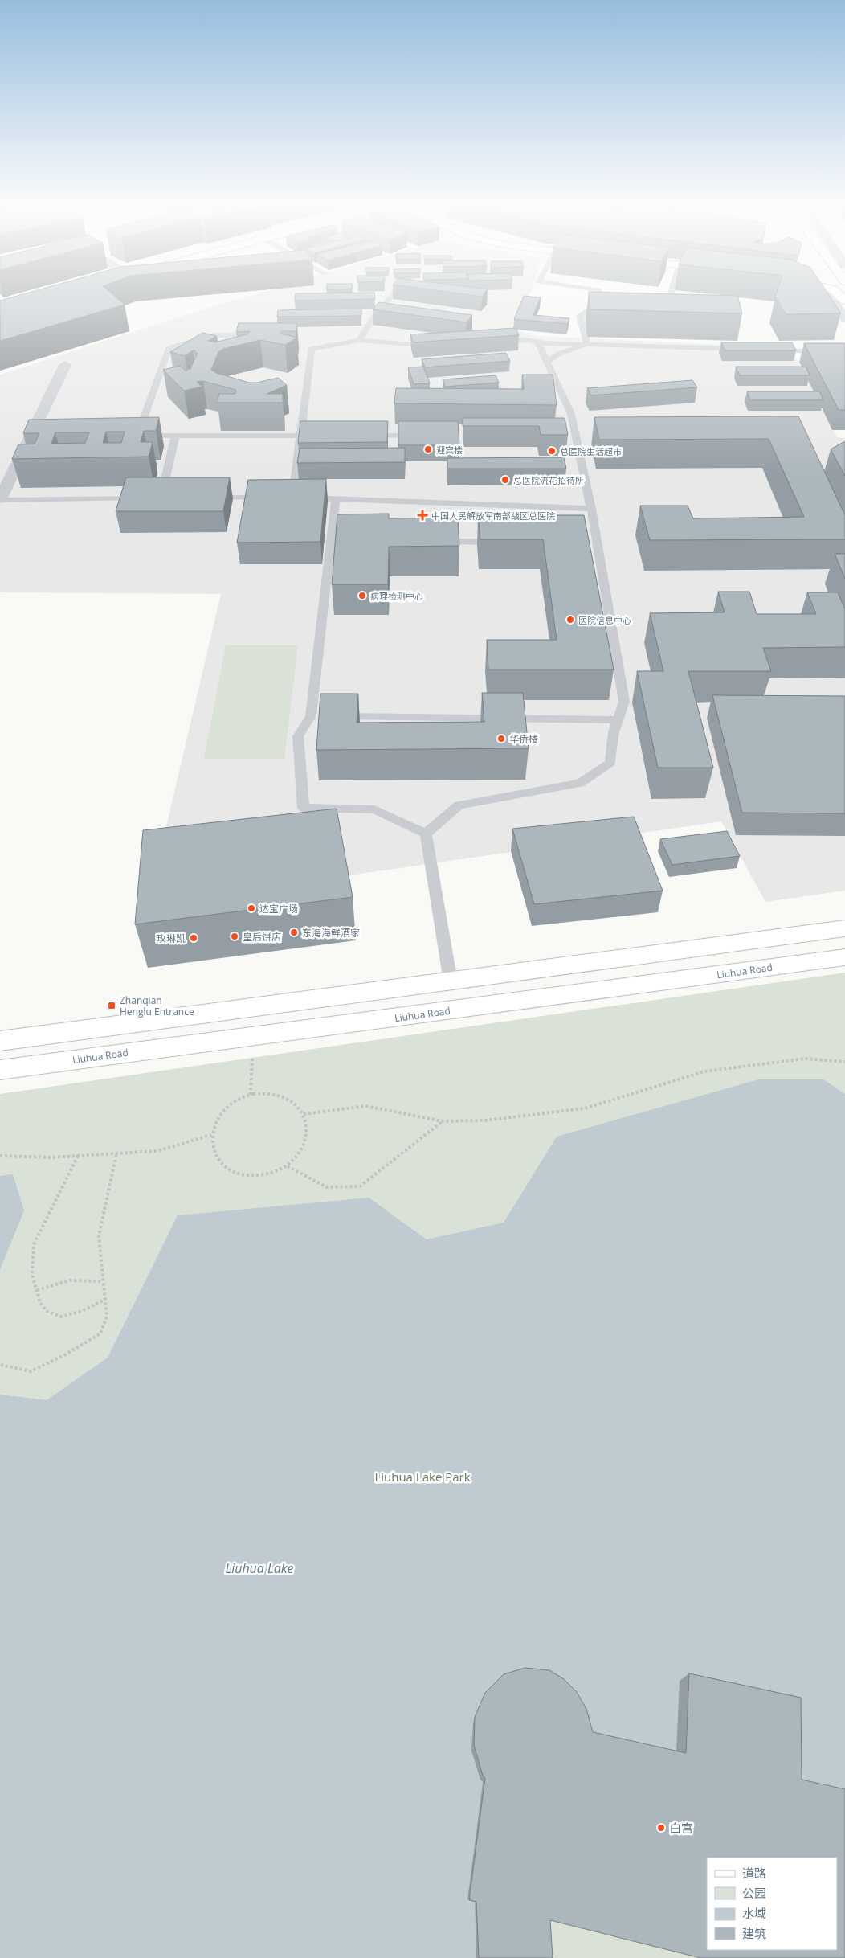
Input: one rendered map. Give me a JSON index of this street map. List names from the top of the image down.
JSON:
{
  "streets": {
    "street": ["Liuhua Road"]
  },
  "water": ["Liuhua Lake"],
  "parks": ["Liuhua Lake Park"],
  "places": {
    "other": [
      "迎宾楼",
      "总医院生活超市",
      "总医院流花招待所",
      "病理检测中心",
      "医院信息中心",
      "华侨楼",
      "达宝广场",
      "东海海鲜酒家",
      "皇后饼店",
      "玫琳凯",
      "白宫"
    ],
    "health": ["中国人民解放军南部战区总医院"],
    "transit": ["Zhanqian Henglu Entrance"]
  },
  "legend": [
    "道路",
    "公园",
    "水域",
    "建筑"
  ]
}
